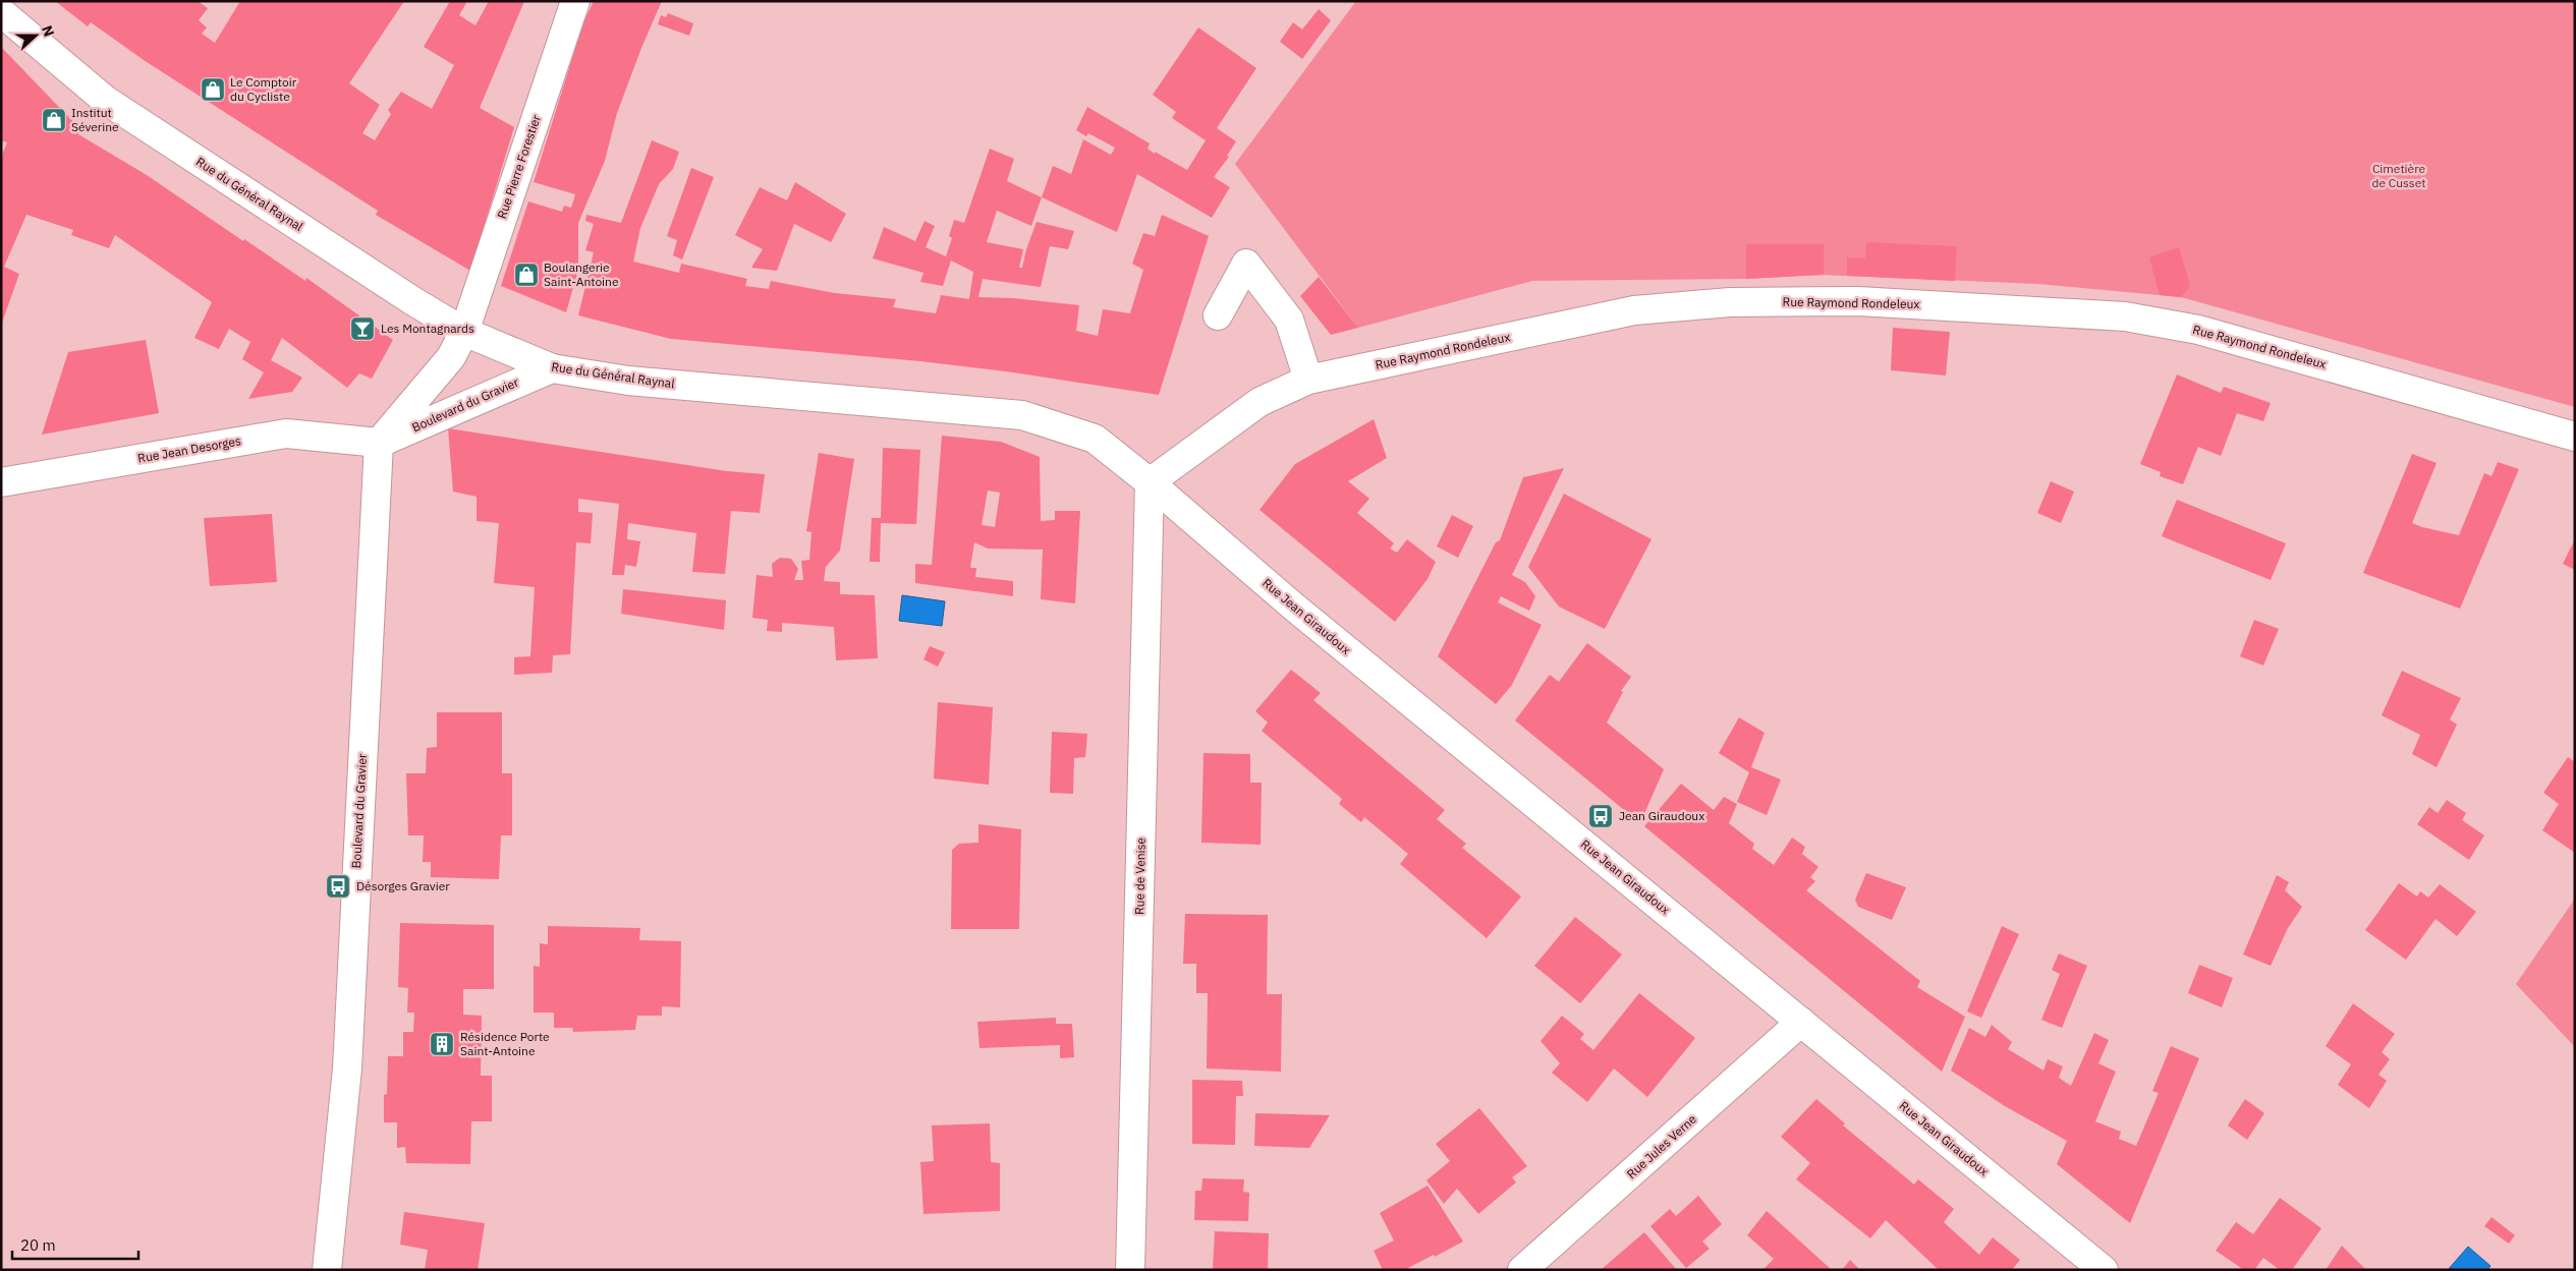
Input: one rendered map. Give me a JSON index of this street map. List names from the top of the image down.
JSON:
{
  "streets": {
    "street": [
      "Rue Pierre Forestier",
      "Rue du Général Raynal",
      "Rue Raymond Rondeleux",
      "Boulevard du Gravier",
      "Rue Jean Desorges",
      "Rue Jean Giraudoux",
      "Rue de Venise",
      "Rue Jules Verne"
    ]
  },
  "crossings": [
    ["Rue Pierre Forestier", "Rue du Général Raynal"],
    ["Rue Pierre Forestier", "Boulevard du Gravier"],
    ["Rue du Général Raynal", "Rue Raymond Rondeleux"],
    ["Rue du Général Raynal", "Boulevard du Gravier"],
    ["Rue du Général Raynal", "Rue Jean Giraudoux"],
    ["Rue du Général Raynal", "Rue de Venise"],
    ["Rue Raymond Rondeleux", "Rue Jean Giraudoux"],
    ["Rue Raymond Rondeleux", "Rue de Venise"],
    ["Boulevard du Gravier", "Rue Jean Desorges"],
    ["Rue Jean Giraudoux", "Rue de Venise"],
    ["Rue Jean Giraudoux", "Rue Jules Verne"]
  ],
  "parks": ["Cimetière de Cusset"],
  "places": {
    "shop": ["Le Comptoir du Cycliste", "Institut Séverine", "Boulangerie Saint-Antoine"],
    "bar": ["Les Montagnards"],
    "bus stop": ["Jean Giraudoux", "Désorges Gravier"],
    "building": ["Résidence Porte Saint-Antoine"]
  },
  "scale_bar": "20 m",
  "north": "right"
}
